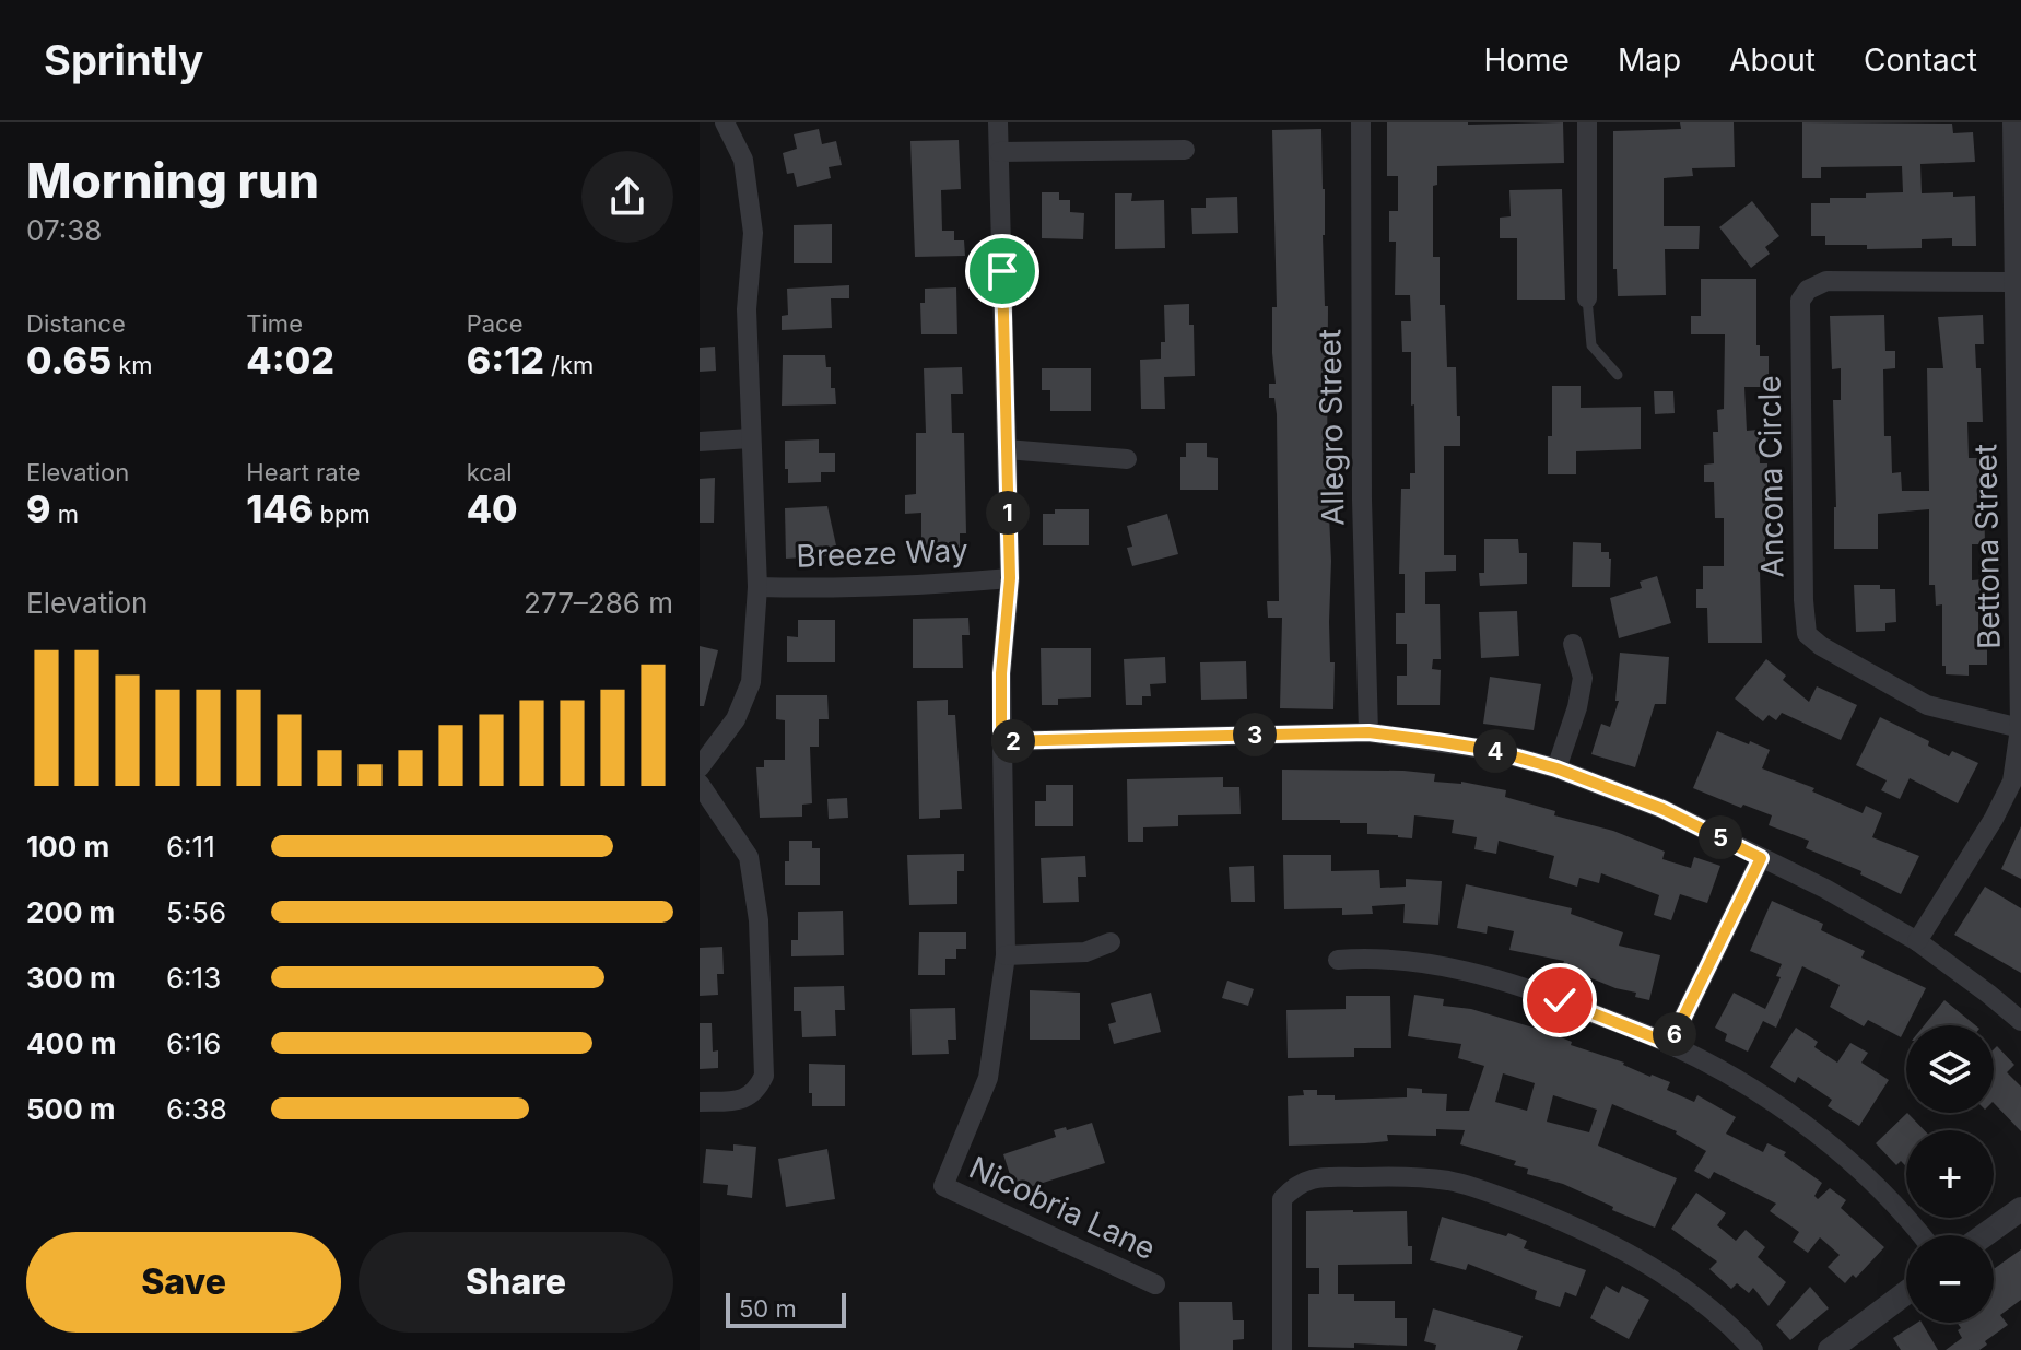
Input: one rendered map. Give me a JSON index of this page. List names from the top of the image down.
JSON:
{
  "streets": {
    "street": [
      "Allegro Street",
      "Ancona Circle",
      "Bettona Street",
      "Breeze Way",
      "Nicobria Lane"
    ]
  },
  "crossings": [
    ["Ancona Circle", "Bettona Street"]
  ],
  "scale_bar": "50 m",
  "page": {
    "header": "Sprintly",
    "nav": [
      "Home",
      "Map",
      "About",
      "Contact"
    ],
    "heading": ["Morning run", "07:38"],
    "stats": [
      ["Distance", "0.65 km"],
      ["Time", "4:02"],
      ["Pace", "6:12 /km"],
      ["Elevation", "9 m"],
      ["Heart rate", "146 bpm"],
      ["kcal", "40"]
    ],
    "pins": [
      "1",
      "3",
      "2",
      "4",
      "5",
      "6"
    ],
    "chart": ["Elevation", "277–286 m"],
    "list": [
      {
        "name": "100 m",
        "note": "6:11"
      },
      {
        "name": "200 m",
        "note": "5:56"
      },
      {
        "name": "300 m",
        "note": "6:13"
      },
      {
        "name": "400 m",
        "note": "6:16"
      },
      {
        "name": "500 m",
        "note": "6:38"
      }
    ],
    "map_buttons": ["+", "−"],
    "buttons": ["Save", "Share"],
    "scale": "50 m"
  }
}
